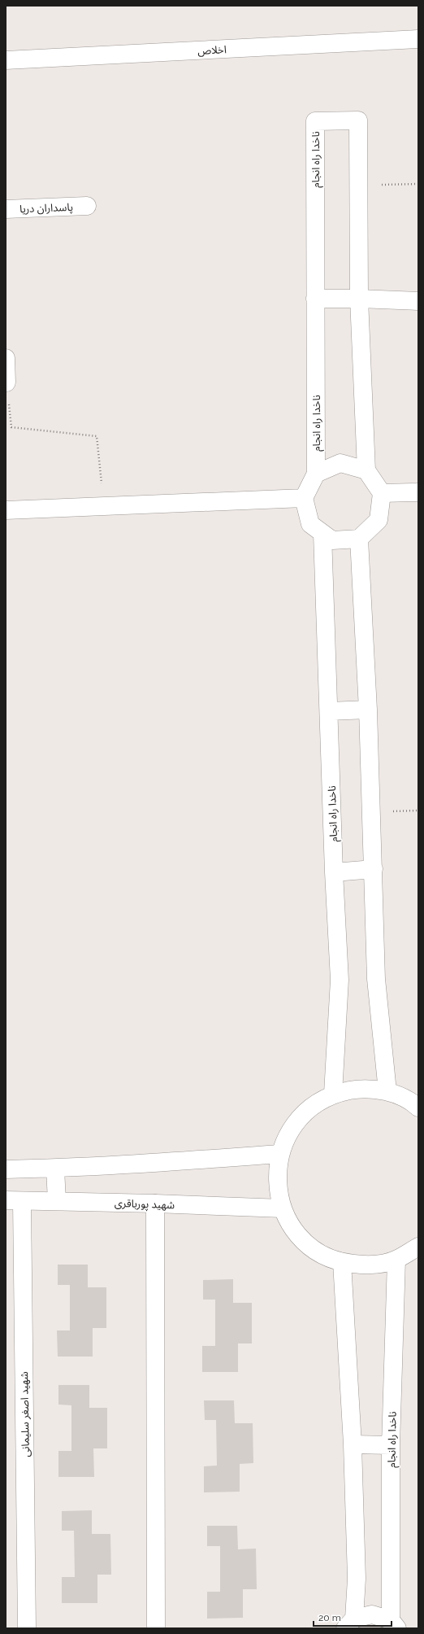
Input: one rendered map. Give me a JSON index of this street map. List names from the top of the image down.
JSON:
{
  "streets": {
    "street": [
      "اخلاص",
      "ناخدا راه انجام",
      "پاسداران دریا",
      "شهید پورباقری",
      "شهید اصغر سلیمانی"
    ]
  },
  "crossings": [
    ["شهید پورباقری", "شهید اصغر سلیمانی"]
  ],
  "scale_bar": "20 m"
}
